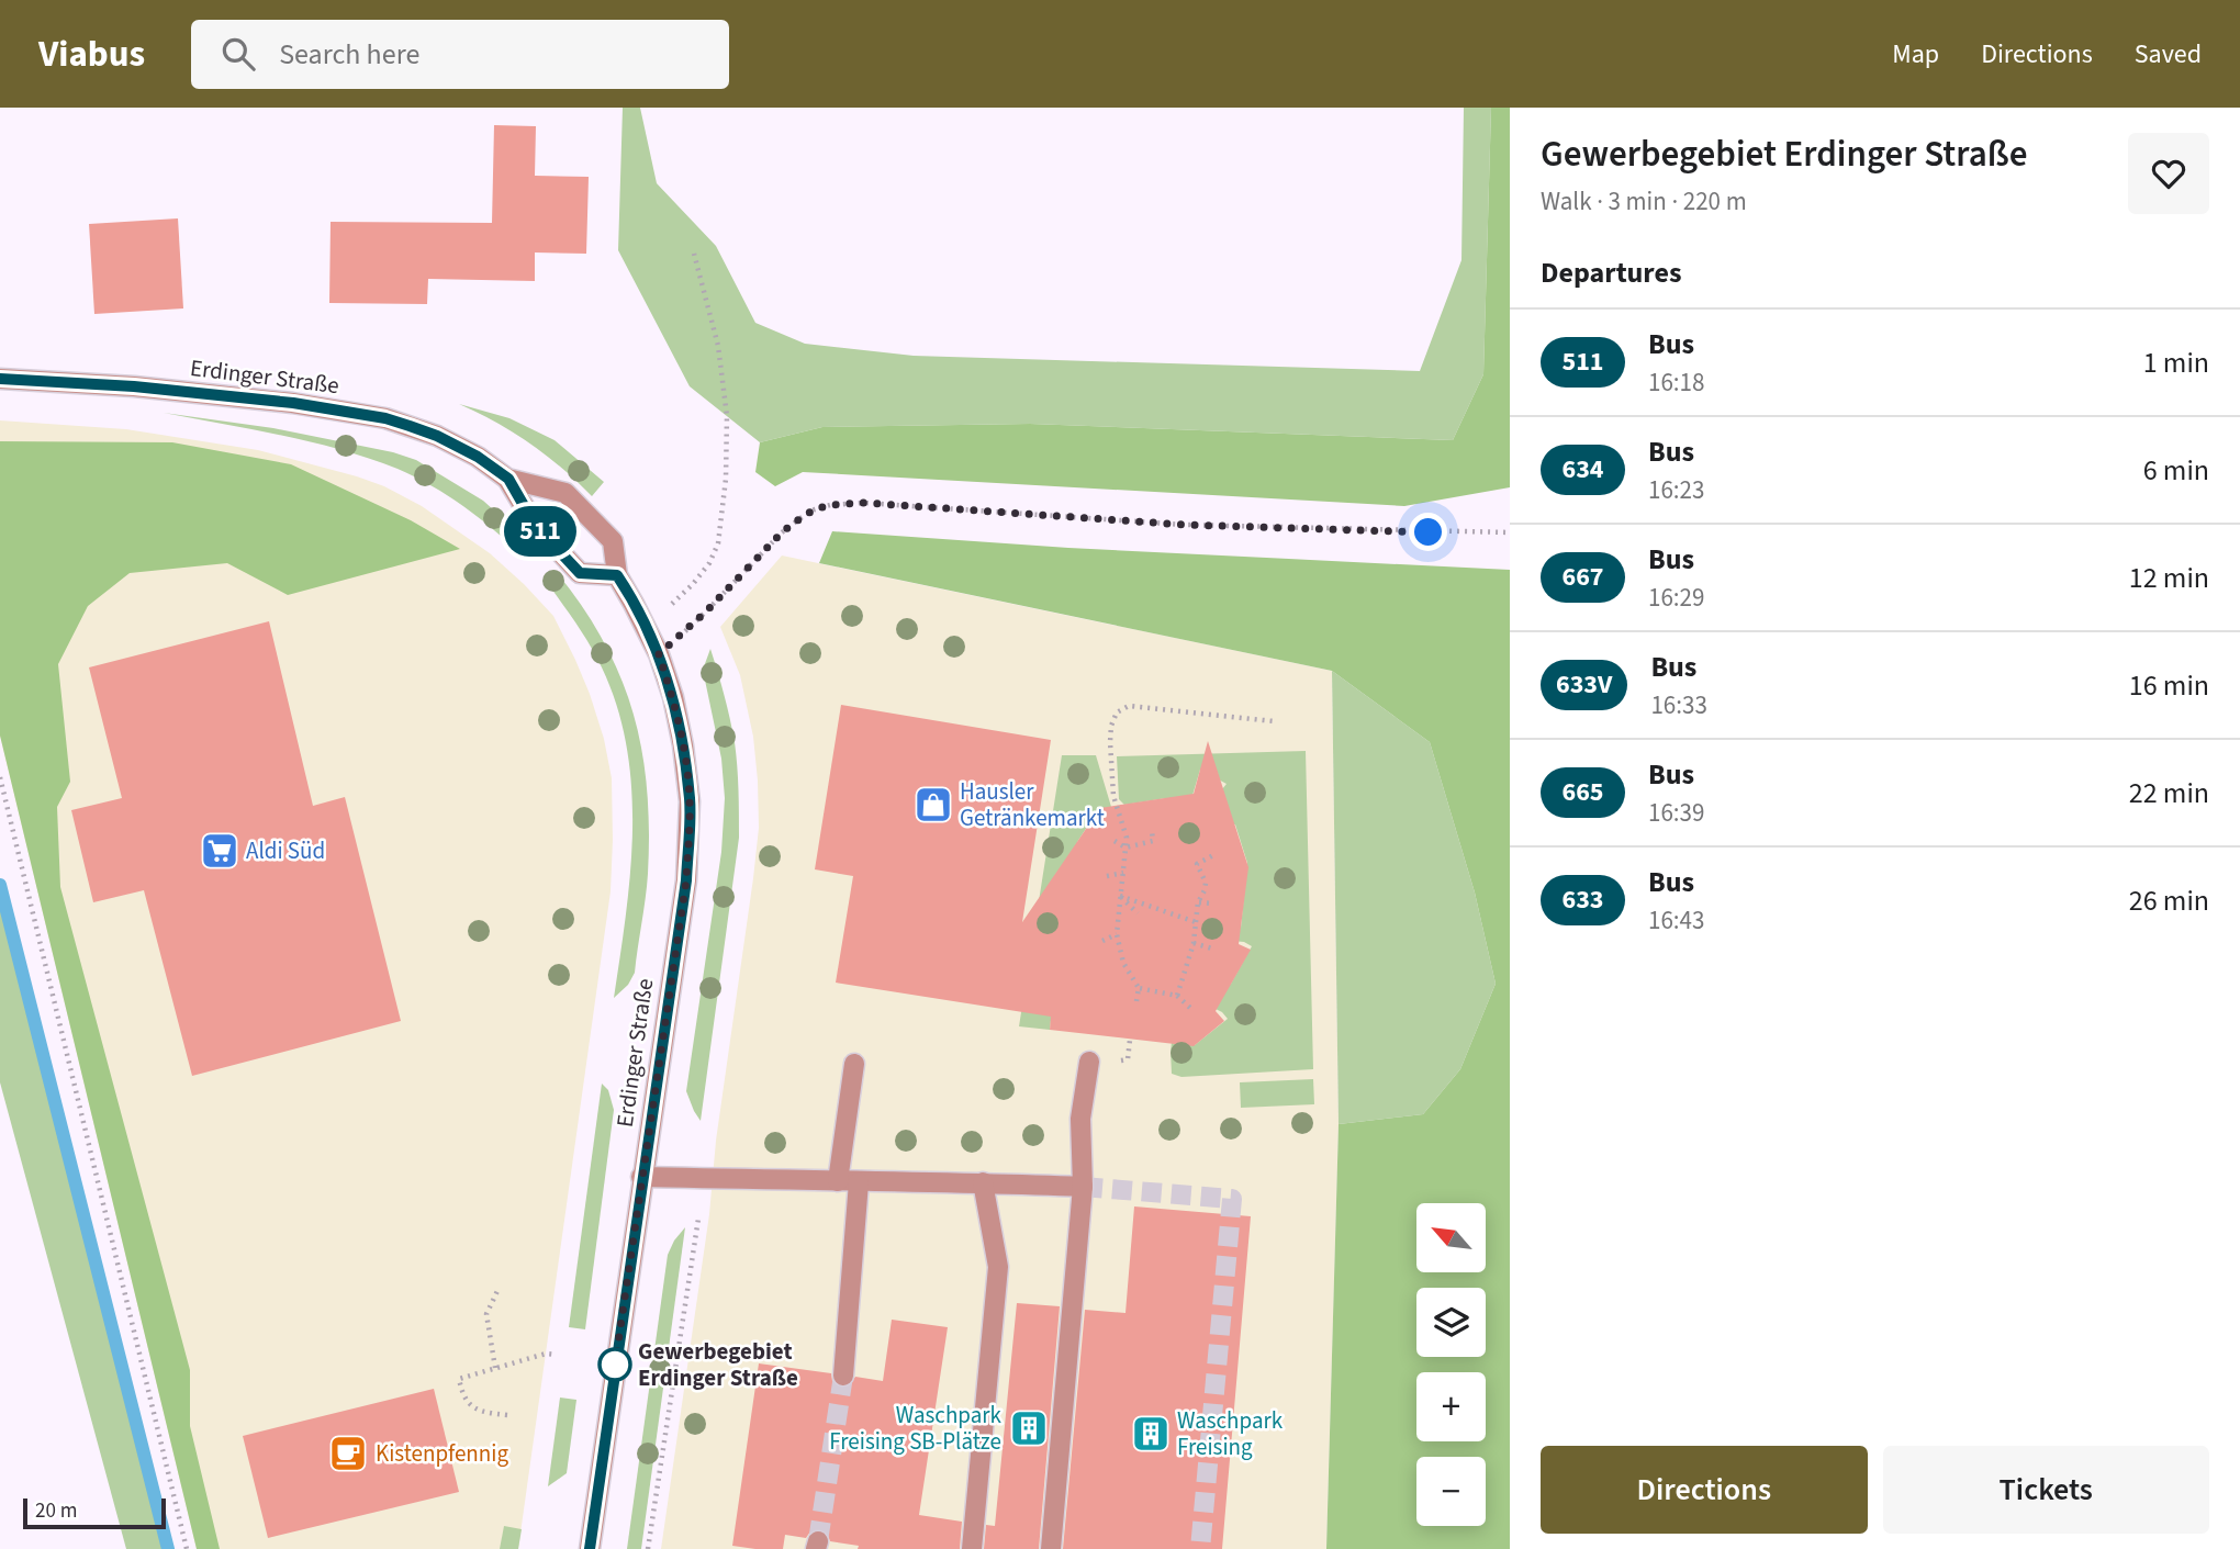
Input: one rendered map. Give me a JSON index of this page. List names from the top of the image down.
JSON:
{
  "streets": {
    "street": ["Erdinger Straße"]
  },
  "places": {
    "shop": ["Hausler Getränkemarkt"],
    "supermarket": ["Aldi Süd"],
    "other": ["Gewerbegebiet Erdinger Straße"],
    "building": ["Waschpark Freising SB-Plätze", "Waschpark Freising"],
    "cafe": ["Kistenpfennig"]
  },
  "lines": ["bus line 511"],
  "scale_bar": "20 m",
  "north": "top left",
  "page": {
    "header": "Viabus",
    "search": "Search here",
    "nav": ["Map", "Directions", "Saved"],
    "on_map": "511",
    "heading": [
      ["Gewerbegebiet Erdinger Straße", "Walk · 3 min · 220 m"],
      "Departures"
    ],
    "list": [
      {
        "mark": "511",
        "name": "Bus",
        "note": "16:18",
        "value": "1 min"
      },
      {
        "mark": "634",
        "name": "Bus",
        "note": "16:23",
        "value": "6 min"
      },
      {
        "mark": "667",
        "name": "Bus",
        "note": "16:29",
        "value": "12 min"
      },
      {
        "mark": "633V",
        "name": "Bus",
        "note": "16:33",
        "value": "16 min"
      },
      {
        "mark": "665",
        "name": "Bus",
        "note": "16:39",
        "value": "22 min"
      },
      {
        "mark": "633",
        "name": "Bus",
        "note": "16:43",
        "value": "26 min"
      }
    ],
    "map_buttons": ["+", "−"],
    "buttons": ["Directions", "Tickets"],
    "scale": "20 m"
  }
}
